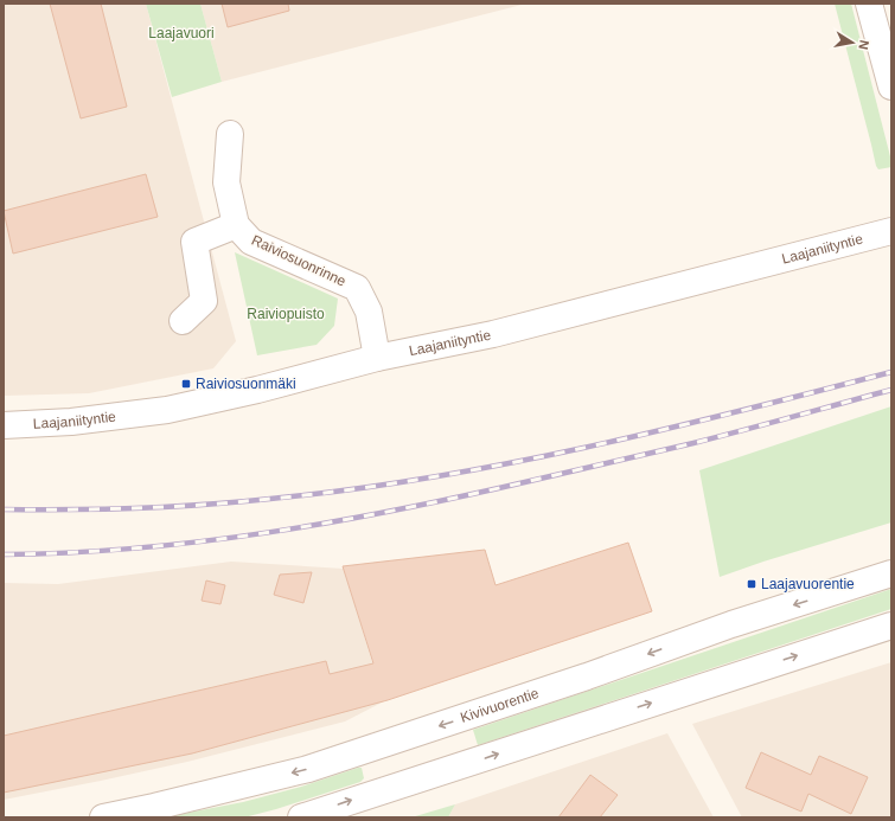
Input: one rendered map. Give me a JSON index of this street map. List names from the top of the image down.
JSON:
{
  "streets": {
    "street": ["Laajaniityntie", "Raiviosuonrinne", "Kivivuorentie"]
  },
  "crossings": [
    ["Laajaniityntie", "Raiviosuonrinne"]
  ],
  "parks": ["Laajavuori", "Raiviopuisto"],
  "places": {
    "transit": ["Raiviosuonmäki", "Laajavuorentie"]
  },
  "north": "right"
}
